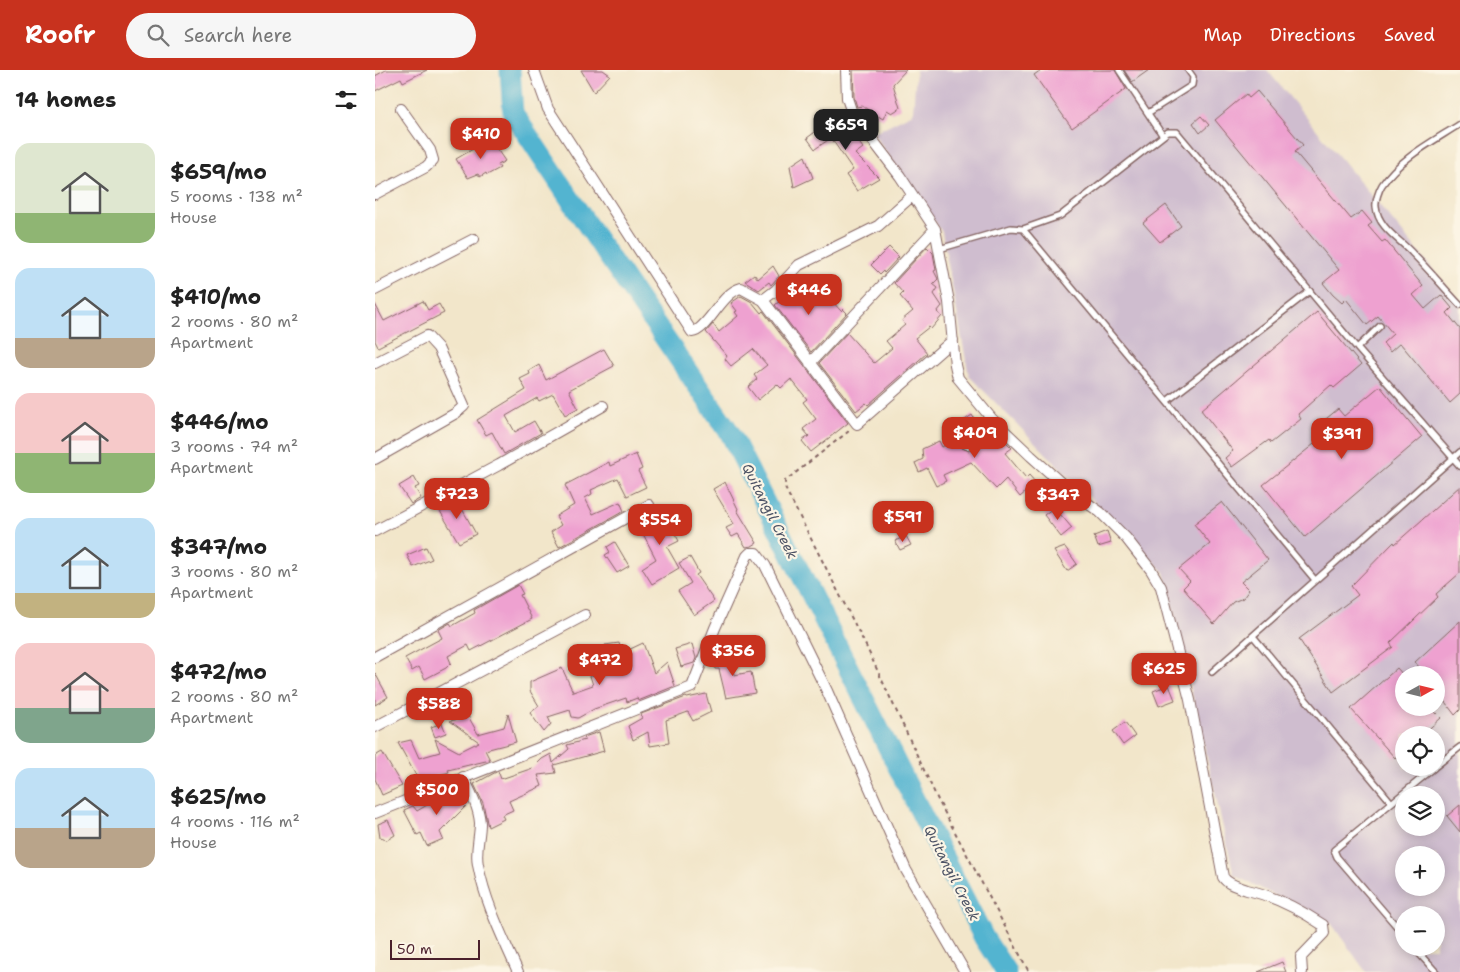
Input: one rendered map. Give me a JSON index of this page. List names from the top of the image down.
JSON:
{
  "water": ["Quitangil Creek"],
  "scale_bar": "50 m",
  "north": "right",
  "page": {
    "header": "Roofr",
    "search": "Search here",
    "nav": ["Map", "Directions", "Saved"],
    "heading": "14 homes",
    "price": [
      "$659",
      "$410",
      "$446",
      "$409",
      "$391",
      "$723",
      "$347",
      "$591",
      "$554",
      "$356",
      "$472",
      "$625",
      "$588",
      "$500"
    ],
    "list": [
      {
        "name": "$659/mo",
        "note": "5 rooms · 138 m² · House"
      },
      {
        "name": "$410/mo",
        "note": "2 rooms · 80 m² · Apartment"
      },
      {
        "name": "$446/mo",
        "note": "3 rooms · 74 m² · Apartment"
      },
      {
        "name": "$347/mo",
        "note": "3 rooms · 80 m² · Apartment"
      },
      {
        "name": "$472/mo",
        "note": "2 rooms · 80 m² · Apartment"
      },
      {
        "name": "$625/mo",
        "note": "4 rooms · 116 m² · House"
      }
    ],
    "map_buttons": ["+", "−"],
    "scale": "50 m"
  }
}
